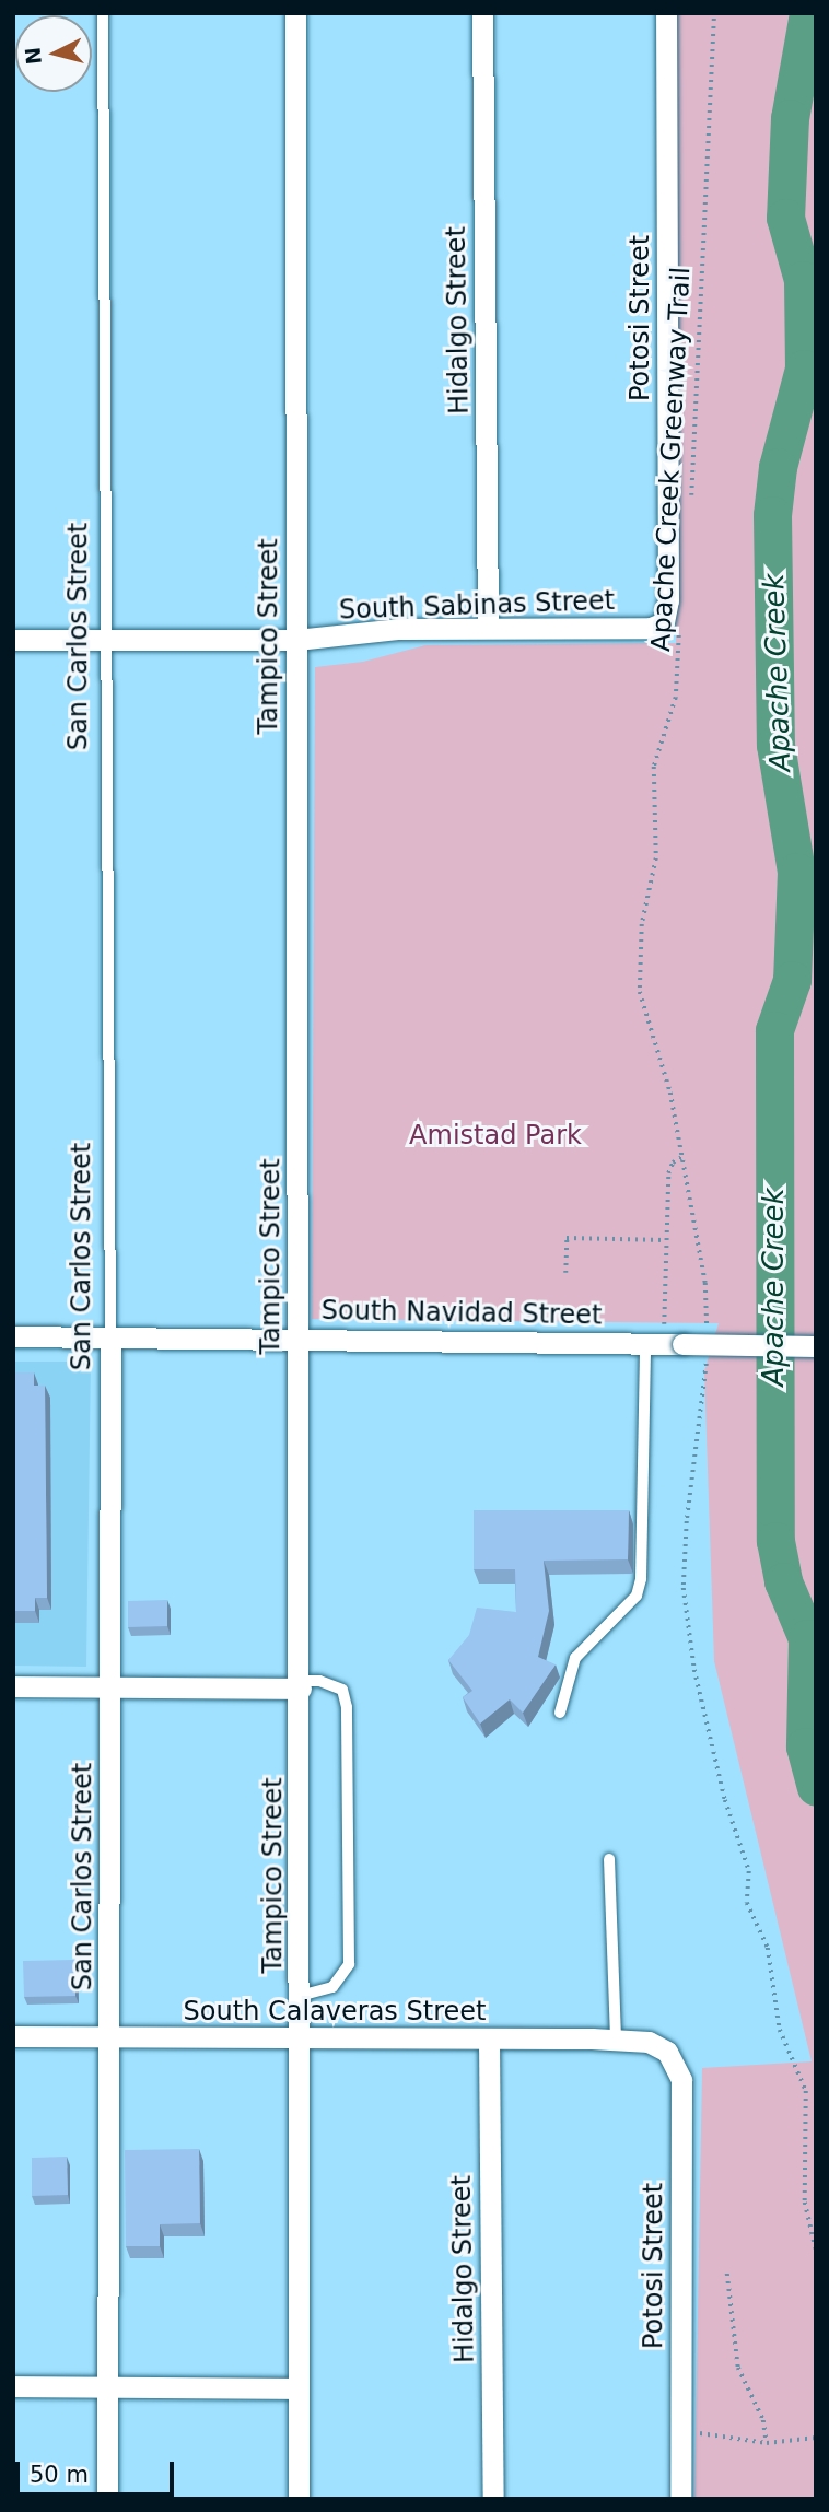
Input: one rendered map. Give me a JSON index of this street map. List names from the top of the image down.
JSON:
{
  "streets": {
    "street": [
      "Potosi Street",
      "Hidalgo Street",
      "South Sabinas Street",
      "San Carlos Street",
      "Tampico Street",
      "South Navidad Street",
      "South Calaveras Street"
    ],
    "path": ["Apache Creek Greenway Trail"]
  },
  "crossings": [
    ["Potosi Street", "Apache Creek Greenway Trail"],
    ["Potosi Street", "South Sabinas Street"],
    ["Potosi Street", "South Calaveras Street"],
    ["Hidalgo Street", "South Sabinas Street"],
    ["Hidalgo Street", "South Calaveras Street"],
    ["Apache Creek Greenway Trail", "South Sabinas Street"],
    ["South Sabinas Street", "San Carlos Street"],
    ["South Sabinas Street", "Tampico Street"],
    ["San Carlos Street", "South Navidad Street"],
    ["San Carlos Street", "South Calaveras Street"],
    ["Tampico Street", "South Navidad Street"],
    ["Tampico Street", "South Calaveras Street"]
  ],
  "water": ["Apache Creek"],
  "parks": ["Amistad Park"],
  "scale_bar": "50 m",
  "north": "left"
}
